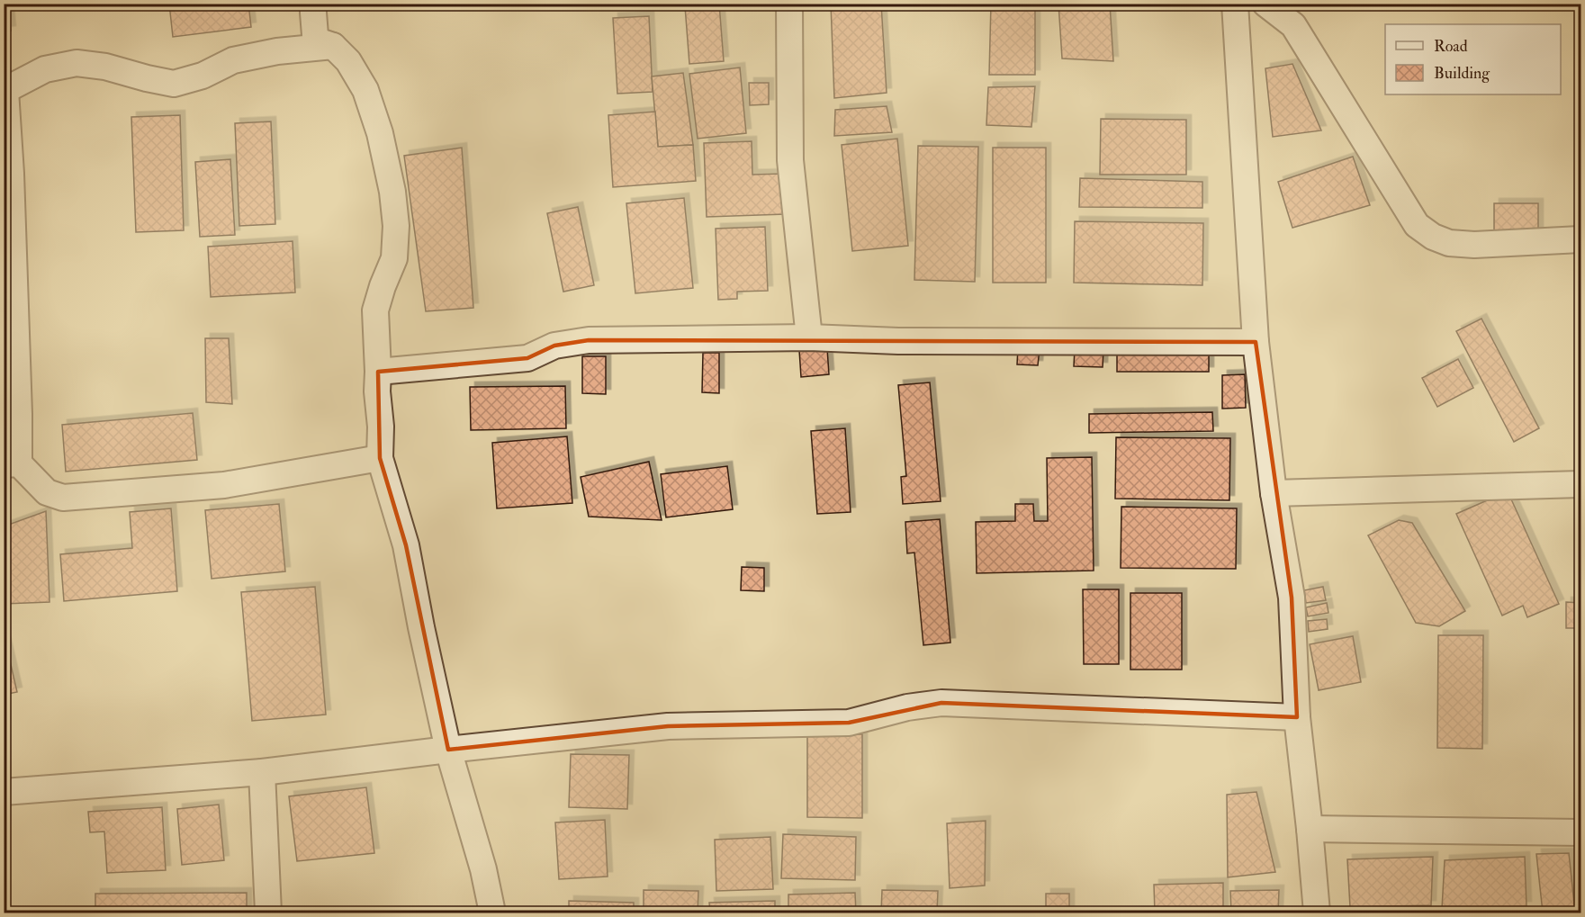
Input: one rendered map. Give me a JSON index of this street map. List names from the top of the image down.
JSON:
{
  "legend": ["Road", "Building"]
}
